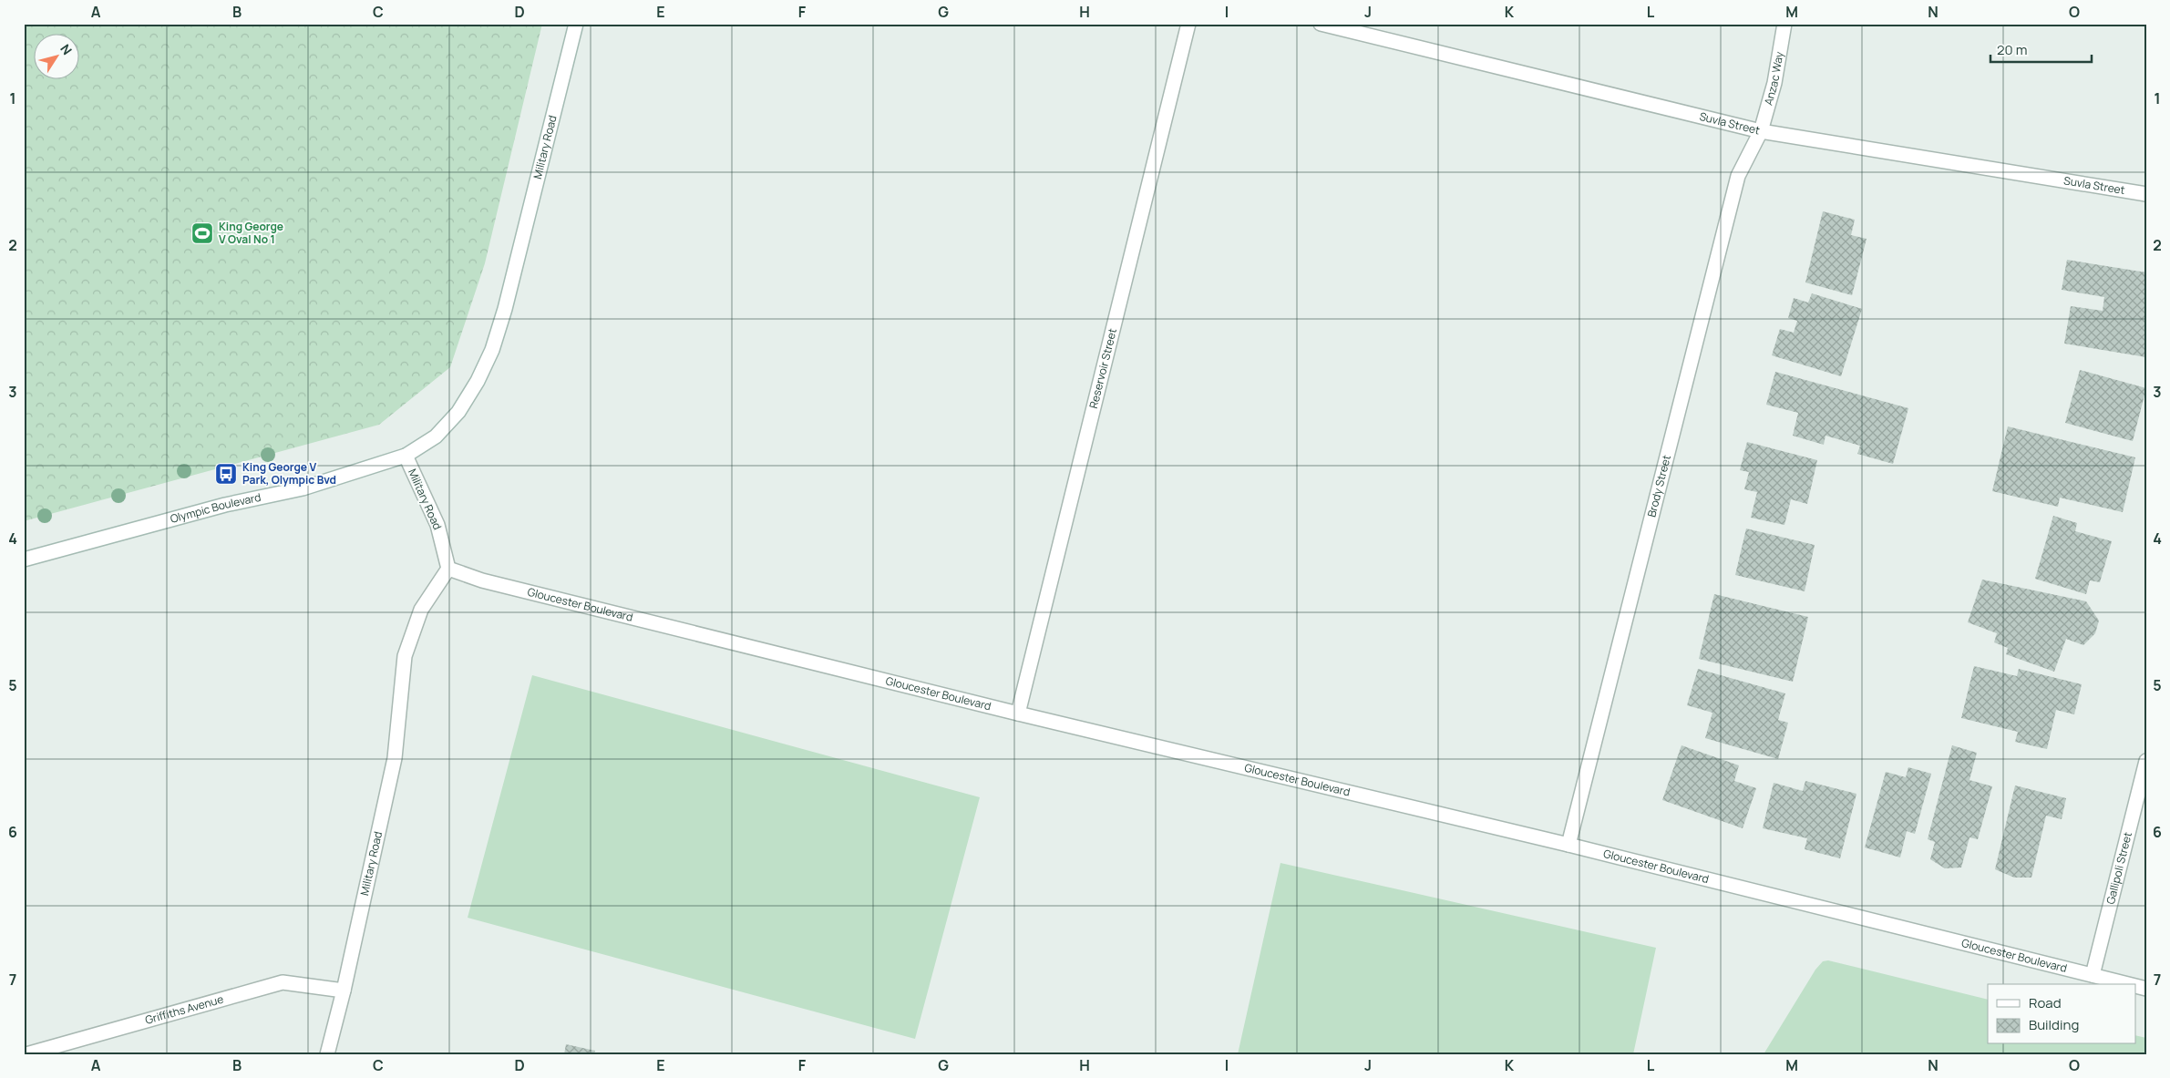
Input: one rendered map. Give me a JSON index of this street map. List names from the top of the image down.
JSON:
{
  "streets": {
    "street": [
      "Anzac Way",
      "Suvla Street",
      "Military Road",
      "Reservoir Street",
      "Brody Street",
      "Olympic Boulevard",
      "Gloucester Boulevard",
      "Gallipoli Street",
      "Griffiths Avenue"
    ]
  },
  "crossings": [
    ["Anzac Way", "Suvla Street"],
    ["Anzac Way", "Brody Street"],
    ["Suvla Street", "Brody Street"],
    ["Military Road", "Olympic Boulevard"],
    ["Military Road", "Gloucester Boulevard"],
    ["Military Road", "Griffiths Avenue"],
    ["Reservoir Street", "Gloucester Boulevard"],
    ["Brody Street", "Gloucester Boulevard"],
    ["Gloucester Boulevard", "Gallipoli Street"]
  ],
  "places": {
    "sports": ["King George V Oval No 1"],
    "bus stop": ["King George V Park, Olympic Bvd"]
  },
  "legend": ["Road", "Building"],
  "scale_bar": "20 m",
  "north": "top right",
  "grid": {
    "columns": [
      "A",
      "B",
      "C",
      "D",
      "E",
      "F",
      "G",
      "H",
      "I",
      "J",
      "K",
      "L",
      "M",
      "N",
      "O"
    ],
    "rows": [
      "1",
      "2",
      "3",
      "4",
      "5",
      "6",
      "7"
    ]
  }
}
